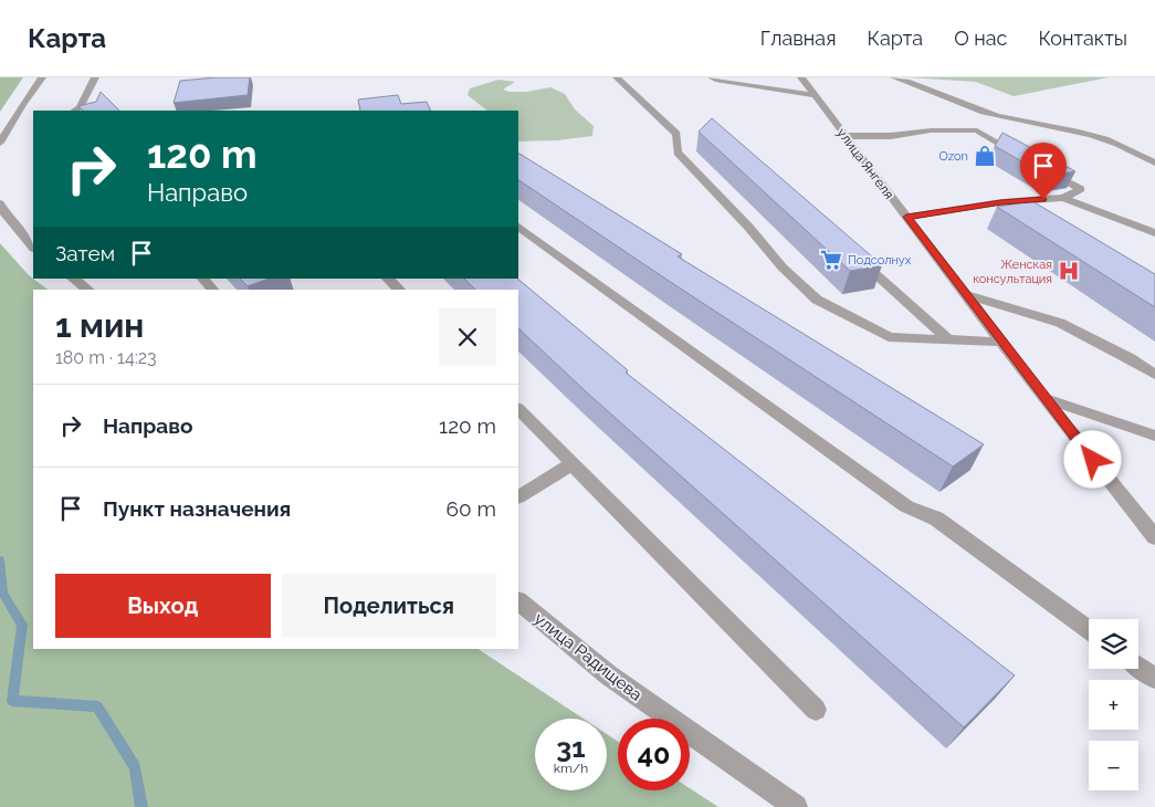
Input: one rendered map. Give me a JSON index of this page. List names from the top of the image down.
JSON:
{
  "streets": {
    "street": ["улица Янгеля", "улица Радищева"]
  },
  "places": {
    "shop": ["Ozon"],
    "supermarket": ["Подсолнух"],
    "hospital": ["Женская консультация"]
  },
  "page": {
    "header": "Карта",
    "nav": [
      "Главная",
      "Карта",
      "О нас",
      "Контакты"
    ],
    "turn": ["120 m", "Направо"],
    "then": "Затем",
    "heading": ["1 мин", "180 m · 14:23"],
    "list": [
      {
        "name": "Направо",
        "value": "120 m"
      },
      {
        "name": "Пункт назначения",
        "value": "60 m"
      }
    ],
    "buttons": ["Выход", "Поделиться"],
    "map_buttons": ["+", "−"],
    "speed": "31 km/h",
    "limit": "40"
  }
}
